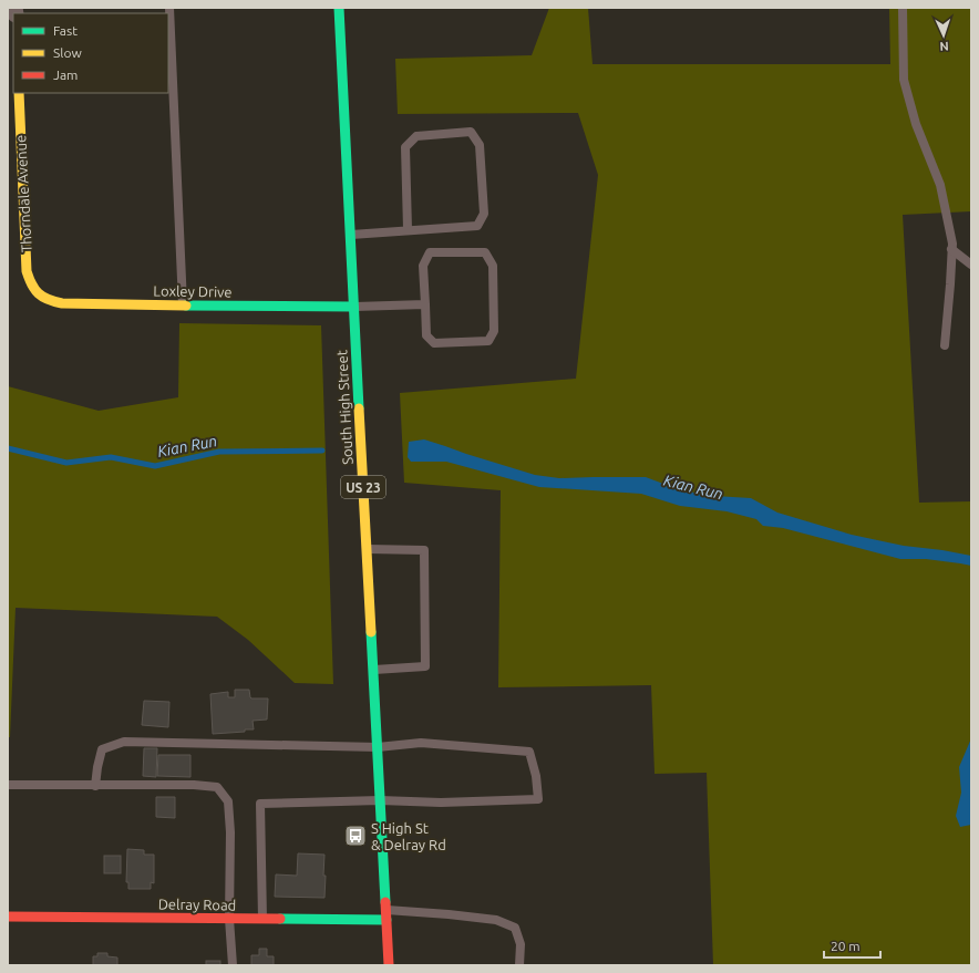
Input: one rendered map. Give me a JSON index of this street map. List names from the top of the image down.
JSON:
{
  "streets": {
    "main road": [
      "Thorndale Avenue",
      "Loxley Drive",
      "South High Street",
      "US 23",
      "Delray Road"
    ]
  },
  "crossings": [
    ["Thorndale Avenue", "Loxley Drive"],
    ["Loxley Drive", "South High Street"],
    ["South High Street", "Delray Road"]
  ],
  "water": ["Kian Run"],
  "places": {
    "bus stop": ["S High St & Delray Rd"]
  },
  "legend": ["Fast", "Slow", "Jam"],
  "scale_bar": "20 m",
  "north": "bottom"
}
